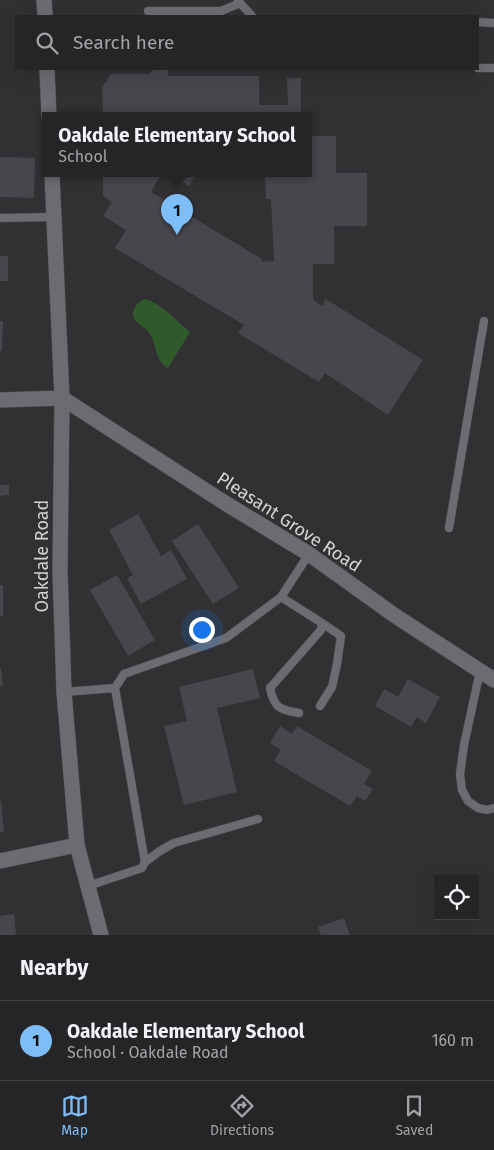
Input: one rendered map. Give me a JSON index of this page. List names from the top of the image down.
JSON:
{
  "streets": {
    "main road": ["Pleasant Grove Road", "Oakdale Road"]
  },
  "crossings": [
    ["Pleasant Grove Road", "Oakdale Road"]
  ],
  "page": {
    "search": "Search here",
    "popup": ["Oakdale Elementary School", "School"],
    "pins": "1",
    "heading": "Nearby",
    "list": [
      {
        "mark": "1",
        "name": "Oakdale Elementary School",
        "note": "School · Oakdale Road",
        "value": "160 m"
      }
    ],
    "nav": ["Map", "Directions", "Saved"]
  }
}
